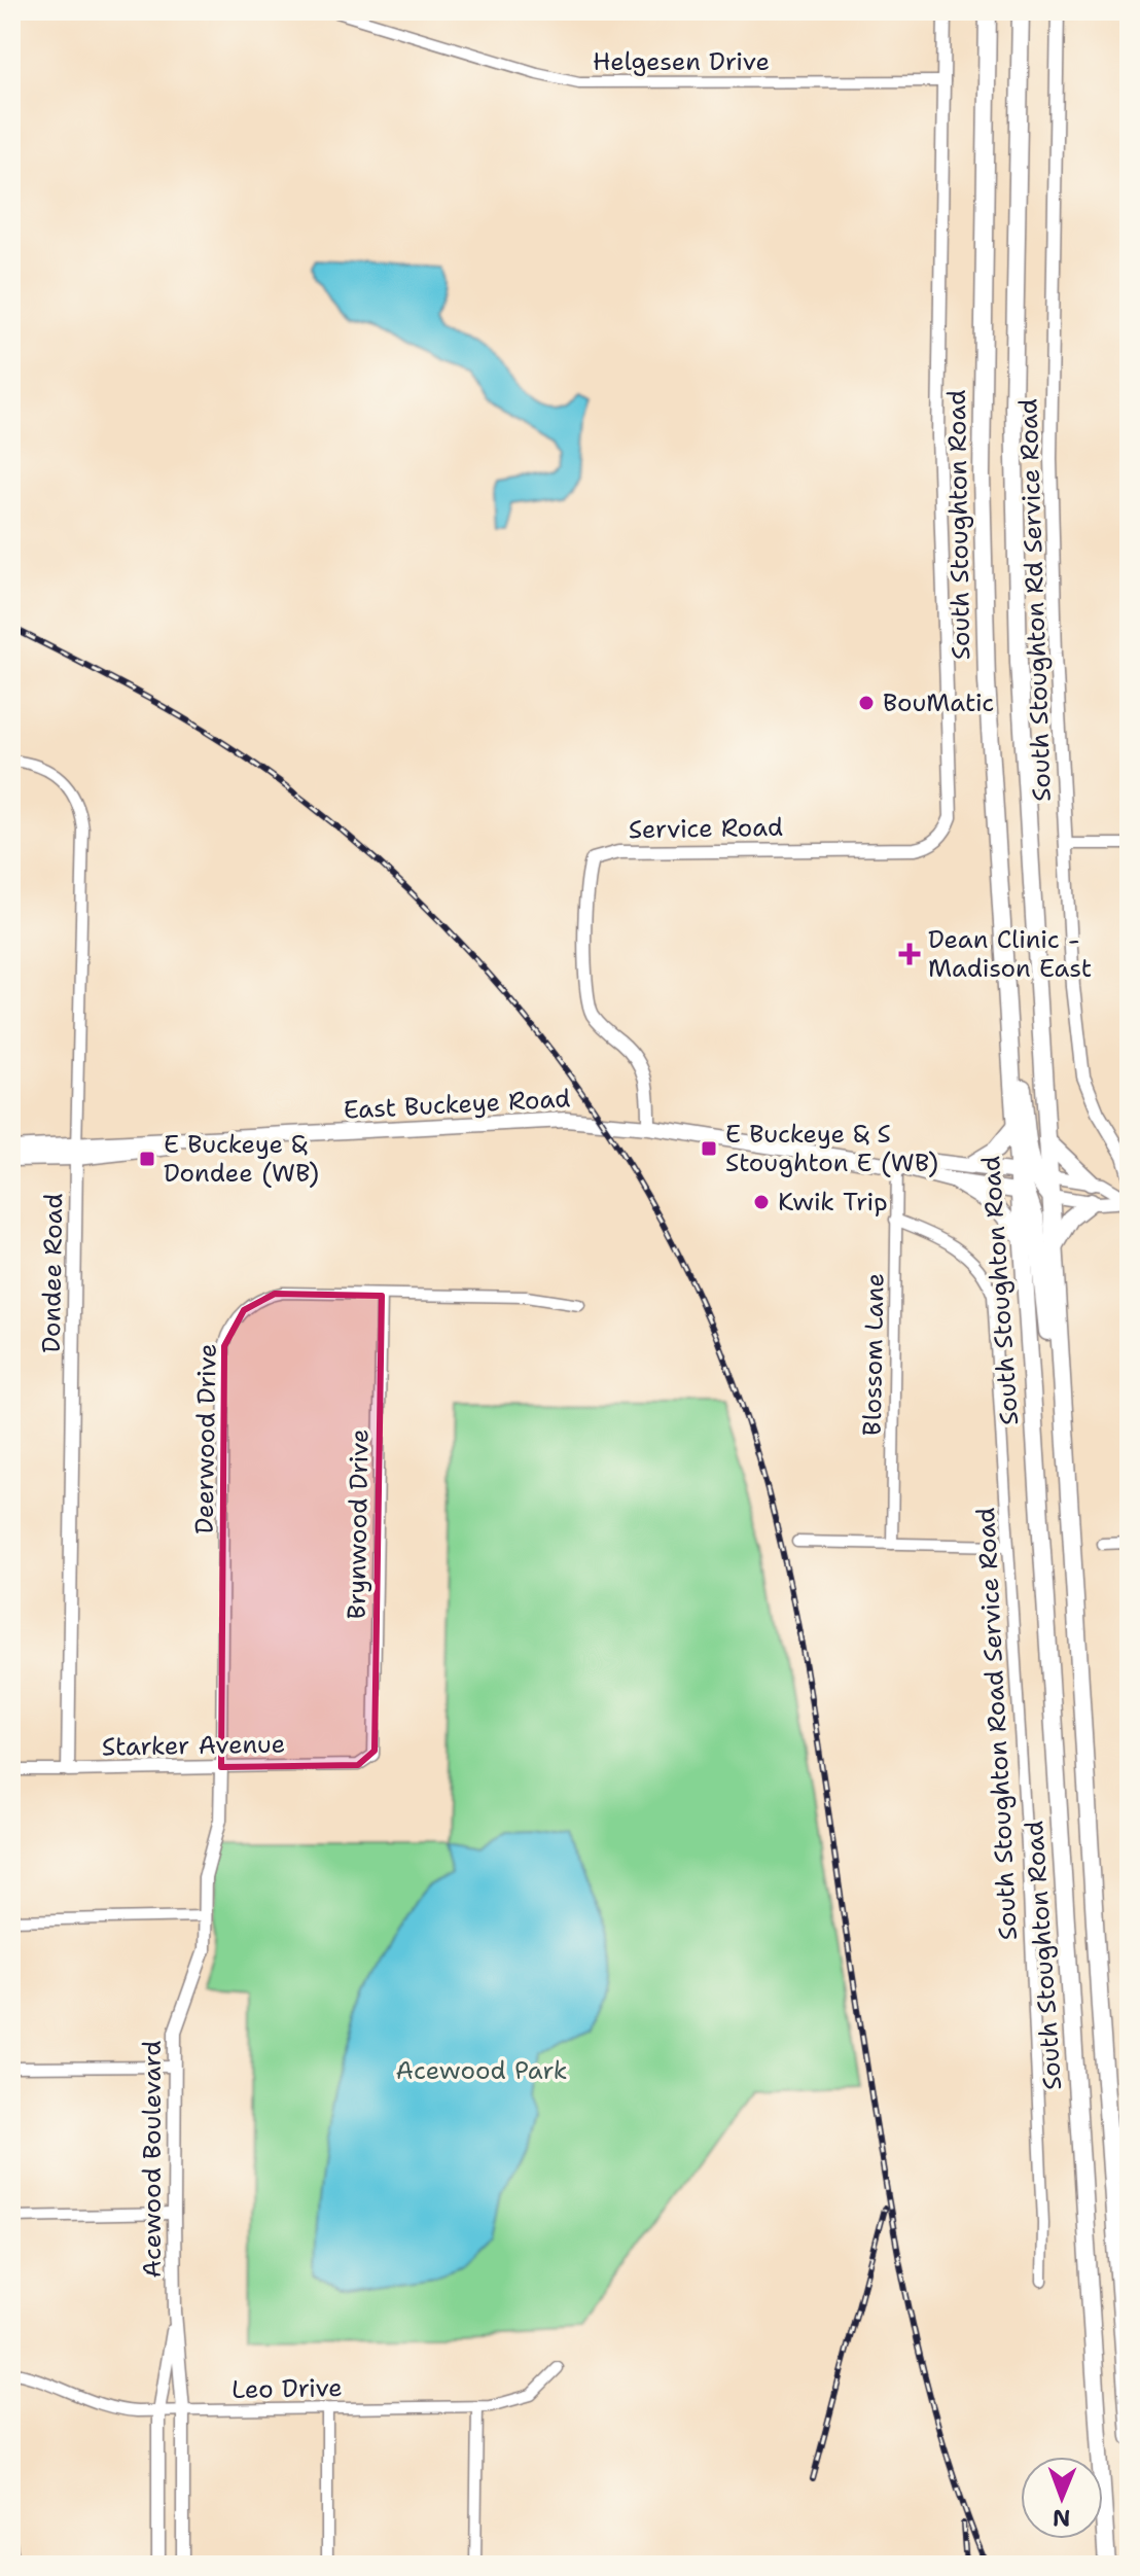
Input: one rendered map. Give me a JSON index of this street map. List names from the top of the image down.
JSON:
{
  "streets": {
    "main road": ["South Stoughton Road", "East Buckeye Road"],
    "street": [
      "Helgesen Drive",
      "South Stoughton Rd Service Road",
      "Service Road",
      "Dondee Road",
      "Blossom Lane",
      "Deerwood Drive",
      "Brynwood Drive",
      "South Stoughton Road Service Road",
      "Starker Avenue",
      "Acewood Boulevard",
      "Leo Drive"
    ]
  },
  "crossings": [
    ["Helgesen Drive", "South Stoughton Road"],
    ["South Stoughton Road", "Service Road"],
    ["South Stoughton Road", "East Buckeye Road"],
    ["Service Road", "East Buckeye Road"],
    ["East Buckeye Road", "Dondee Road"],
    ["East Buckeye Road", "Blossom Lane"],
    ["Dondee Road", "Starker Avenue"],
    ["Blossom Lane", "South Stoughton Road Service Road"],
    ["Deerwood Drive", "Brynwood Drive"],
    ["Deerwood Drive", "Starker Avenue"],
    ["Deerwood Drive", "Acewood Boulevard"],
    ["Brynwood Drive", "Starker Avenue"],
    ["Starker Avenue", "Acewood Boulevard"],
    ["Acewood Boulevard", "Leo Drive"]
  ],
  "parks": ["Acewood Park"],
  "places": {
    "other": ["BouMatic", "Kwik Trip"],
    "health": ["Dean Clinic - Madison East"],
    "transit": ["E Buckeye & S Stoughton E (WB)", "E Buckeye & Dondee (WB)"]
  },
  "north": "bottom"
}
